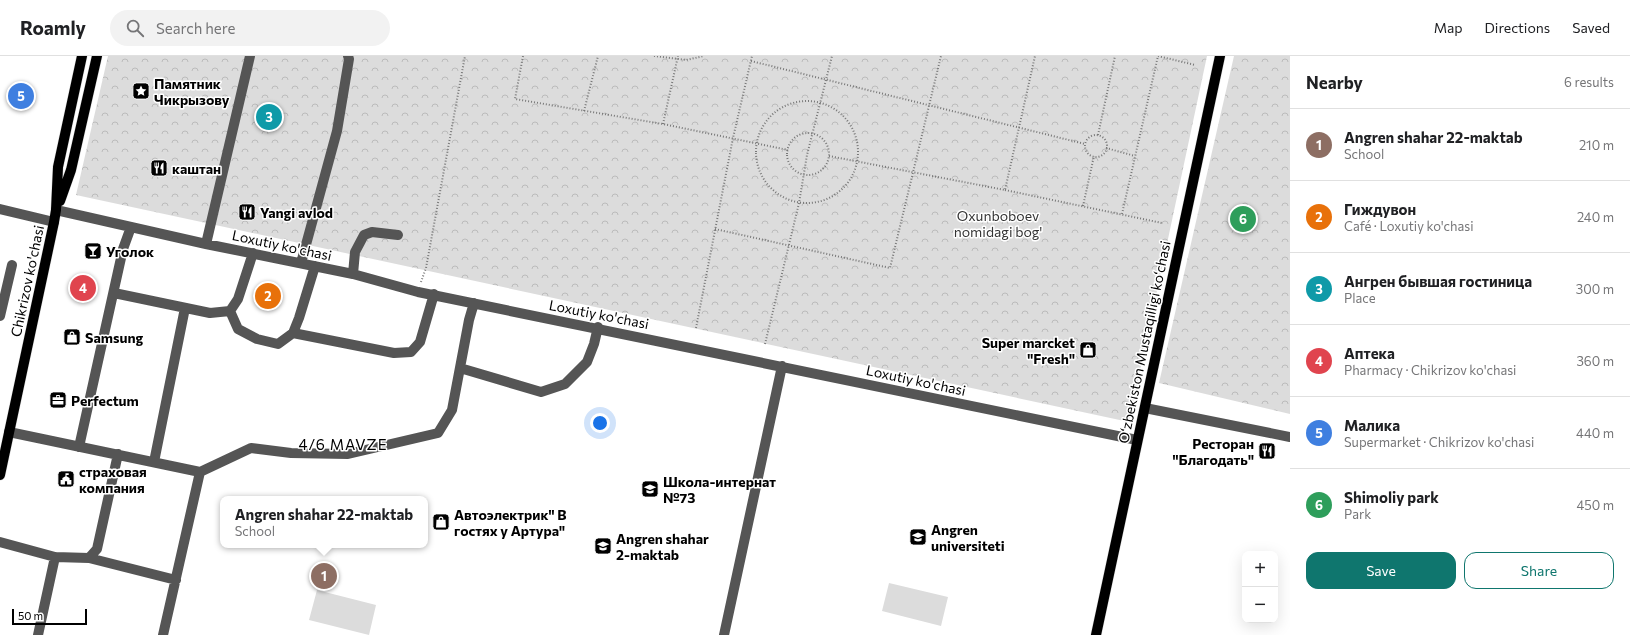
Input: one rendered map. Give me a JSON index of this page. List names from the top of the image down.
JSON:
{
  "streets": {
    "main road": ["Chikrizov ko'chasi", "O‘zbekiston Mustaqilligi ko‘chasi"],
    "street": ["Loxutiy ko'chasi"]
  },
  "crossings": [
    ["Loxutiy ko'chasi", "Chikrizov ko'chasi"],
    ["Loxutiy ko'chasi", "O‘zbekiston Mustaqilligi ko‘chasi"]
  ],
  "districts": ["4/6 MAVZE"],
  "parks": ["Oxunboboev nomidagi bog'"],
  "places": {
    "place": ["Памятник Чикрызову"],
    "restaurant": ["каштан", "Yangi avlod", "Ресторан \"Благодать\""],
    "bar": ["Уголок"],
    "shop": ["Samsung", "Super marcket \"Fresh\"", "Автоэлектрик\" В гостях у Артура\""],
    "office": ["Perfectum"],
    "public building": ["страховая компания"],
    "school or university": ["Школа-интернат №73", "Angren universiteti", "Angren shahar 2-maktab"]
  },
  "scale_bar": "50 m",
  "page": {
    "header": "Roamly",
    "search": "Search here",
    "nav": ["Map", "Directions", "Saved"],
    "heading": ["Nearby", "6 results"],
    "pins": [
      "5",
      "3",
      "6",
      "4",
      "2",
      "1"
    ],
    "list": [
      {
        "mark": "1",
        "name": "Angren shahar 22-maktab",
        "note": "School",
        "value": "210 m"
      },
      {
        "mark": "2",
        "name": "Гиждувон",
        "note": "Café · Loxutiy ko'chasi",
        "value": "240 m"
      },
      {
        "mark": "3",
        "name": "Ангрен бывшая гостиница",
        "note": "Place",
        "value": "300 m"
      },
      {
        "mark": "4",
        "name": "Аптека",
        "note": "Pharmacy · Chikrizov ko'chasi",
        "value": "360 m"
      },
      {
        "mark": "5",
        "name": "Малика",
        "note": "Supermarket · Chikrizov ko'chasi",
        "value": "440 m"
      },
      {
        "mark": "6",
        "name": "Shimoliy park",
        "note": "Park",
        "value": "450 m"
      }
    ],
    "popup": ["Angren shahar 22-maktab", "School"],
    "buttons": ["Save", "Share"],
    "map_buttons": ["+", "−"],
    "scale": "50 m"
  }
}
